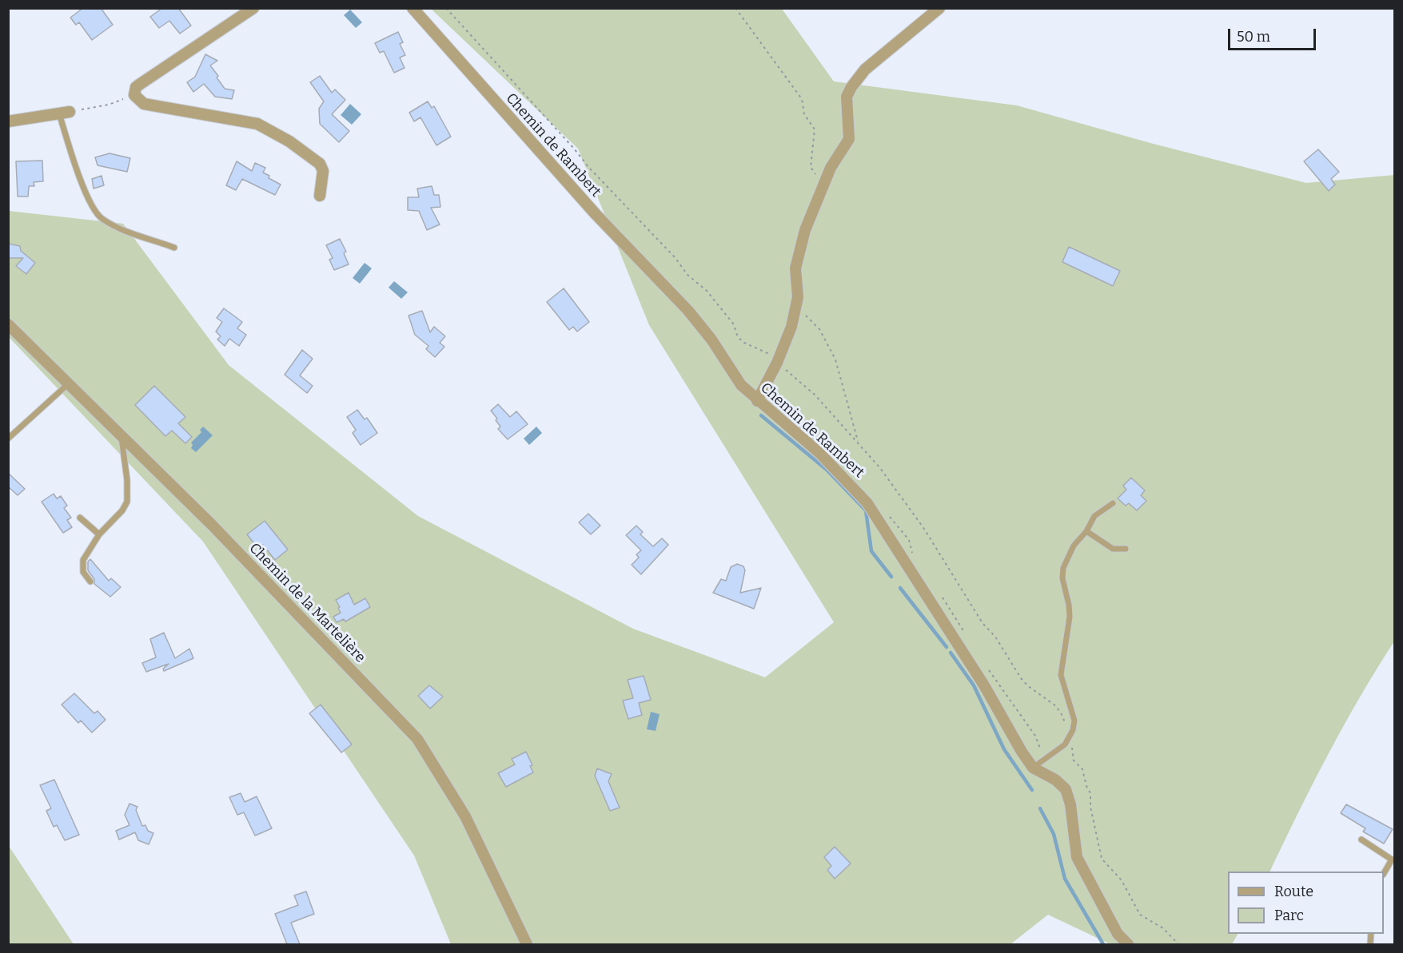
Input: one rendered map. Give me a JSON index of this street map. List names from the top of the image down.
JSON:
{
  "streets": {
    "street": ["Chemin de Rambert", "Chemin de la Martelière"]
  },
  "legend": ["Route", "Parc"],
  "scale_bar": "50 m"
}
